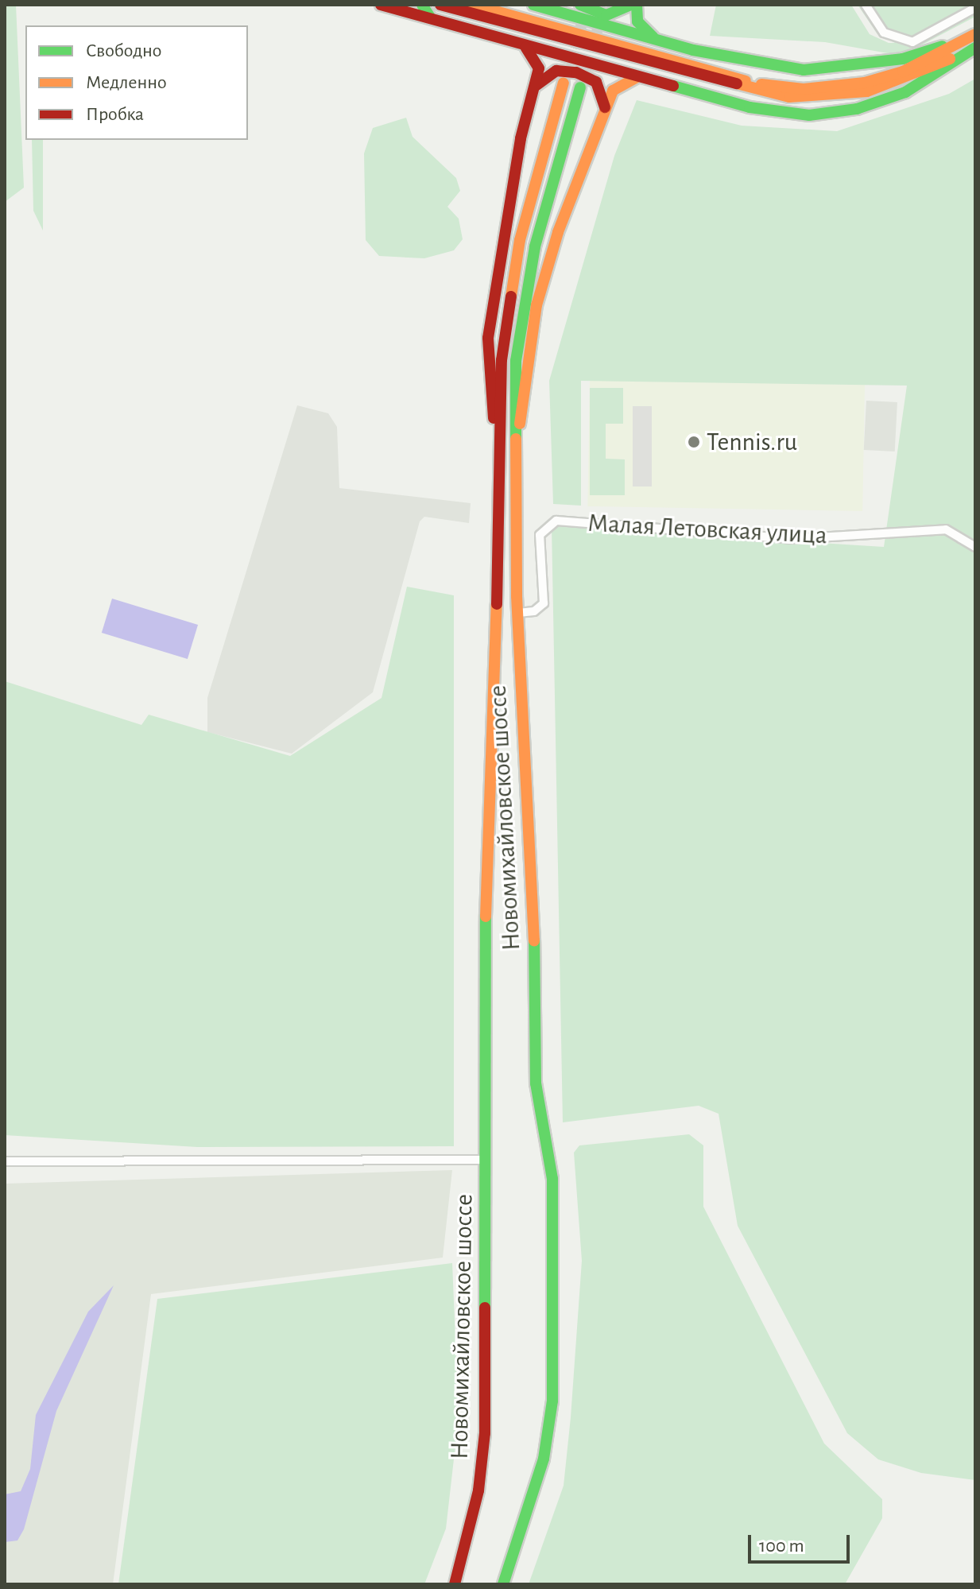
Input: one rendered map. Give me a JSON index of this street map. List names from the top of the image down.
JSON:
{
  "streets": {
    "main road": ["Новомихайловское шоссе"],
    "street": ["Малая Летовская улица"]
  },
  "crossings": [
    ["Малая Летовская улица", "Новомихайловское шоссе"]
  ],
  "places": ["Tennis.ru"],
  "legend": ["Свободно", "Медленно", "Пробка"],
  "scale_bar": "100 m"
}
